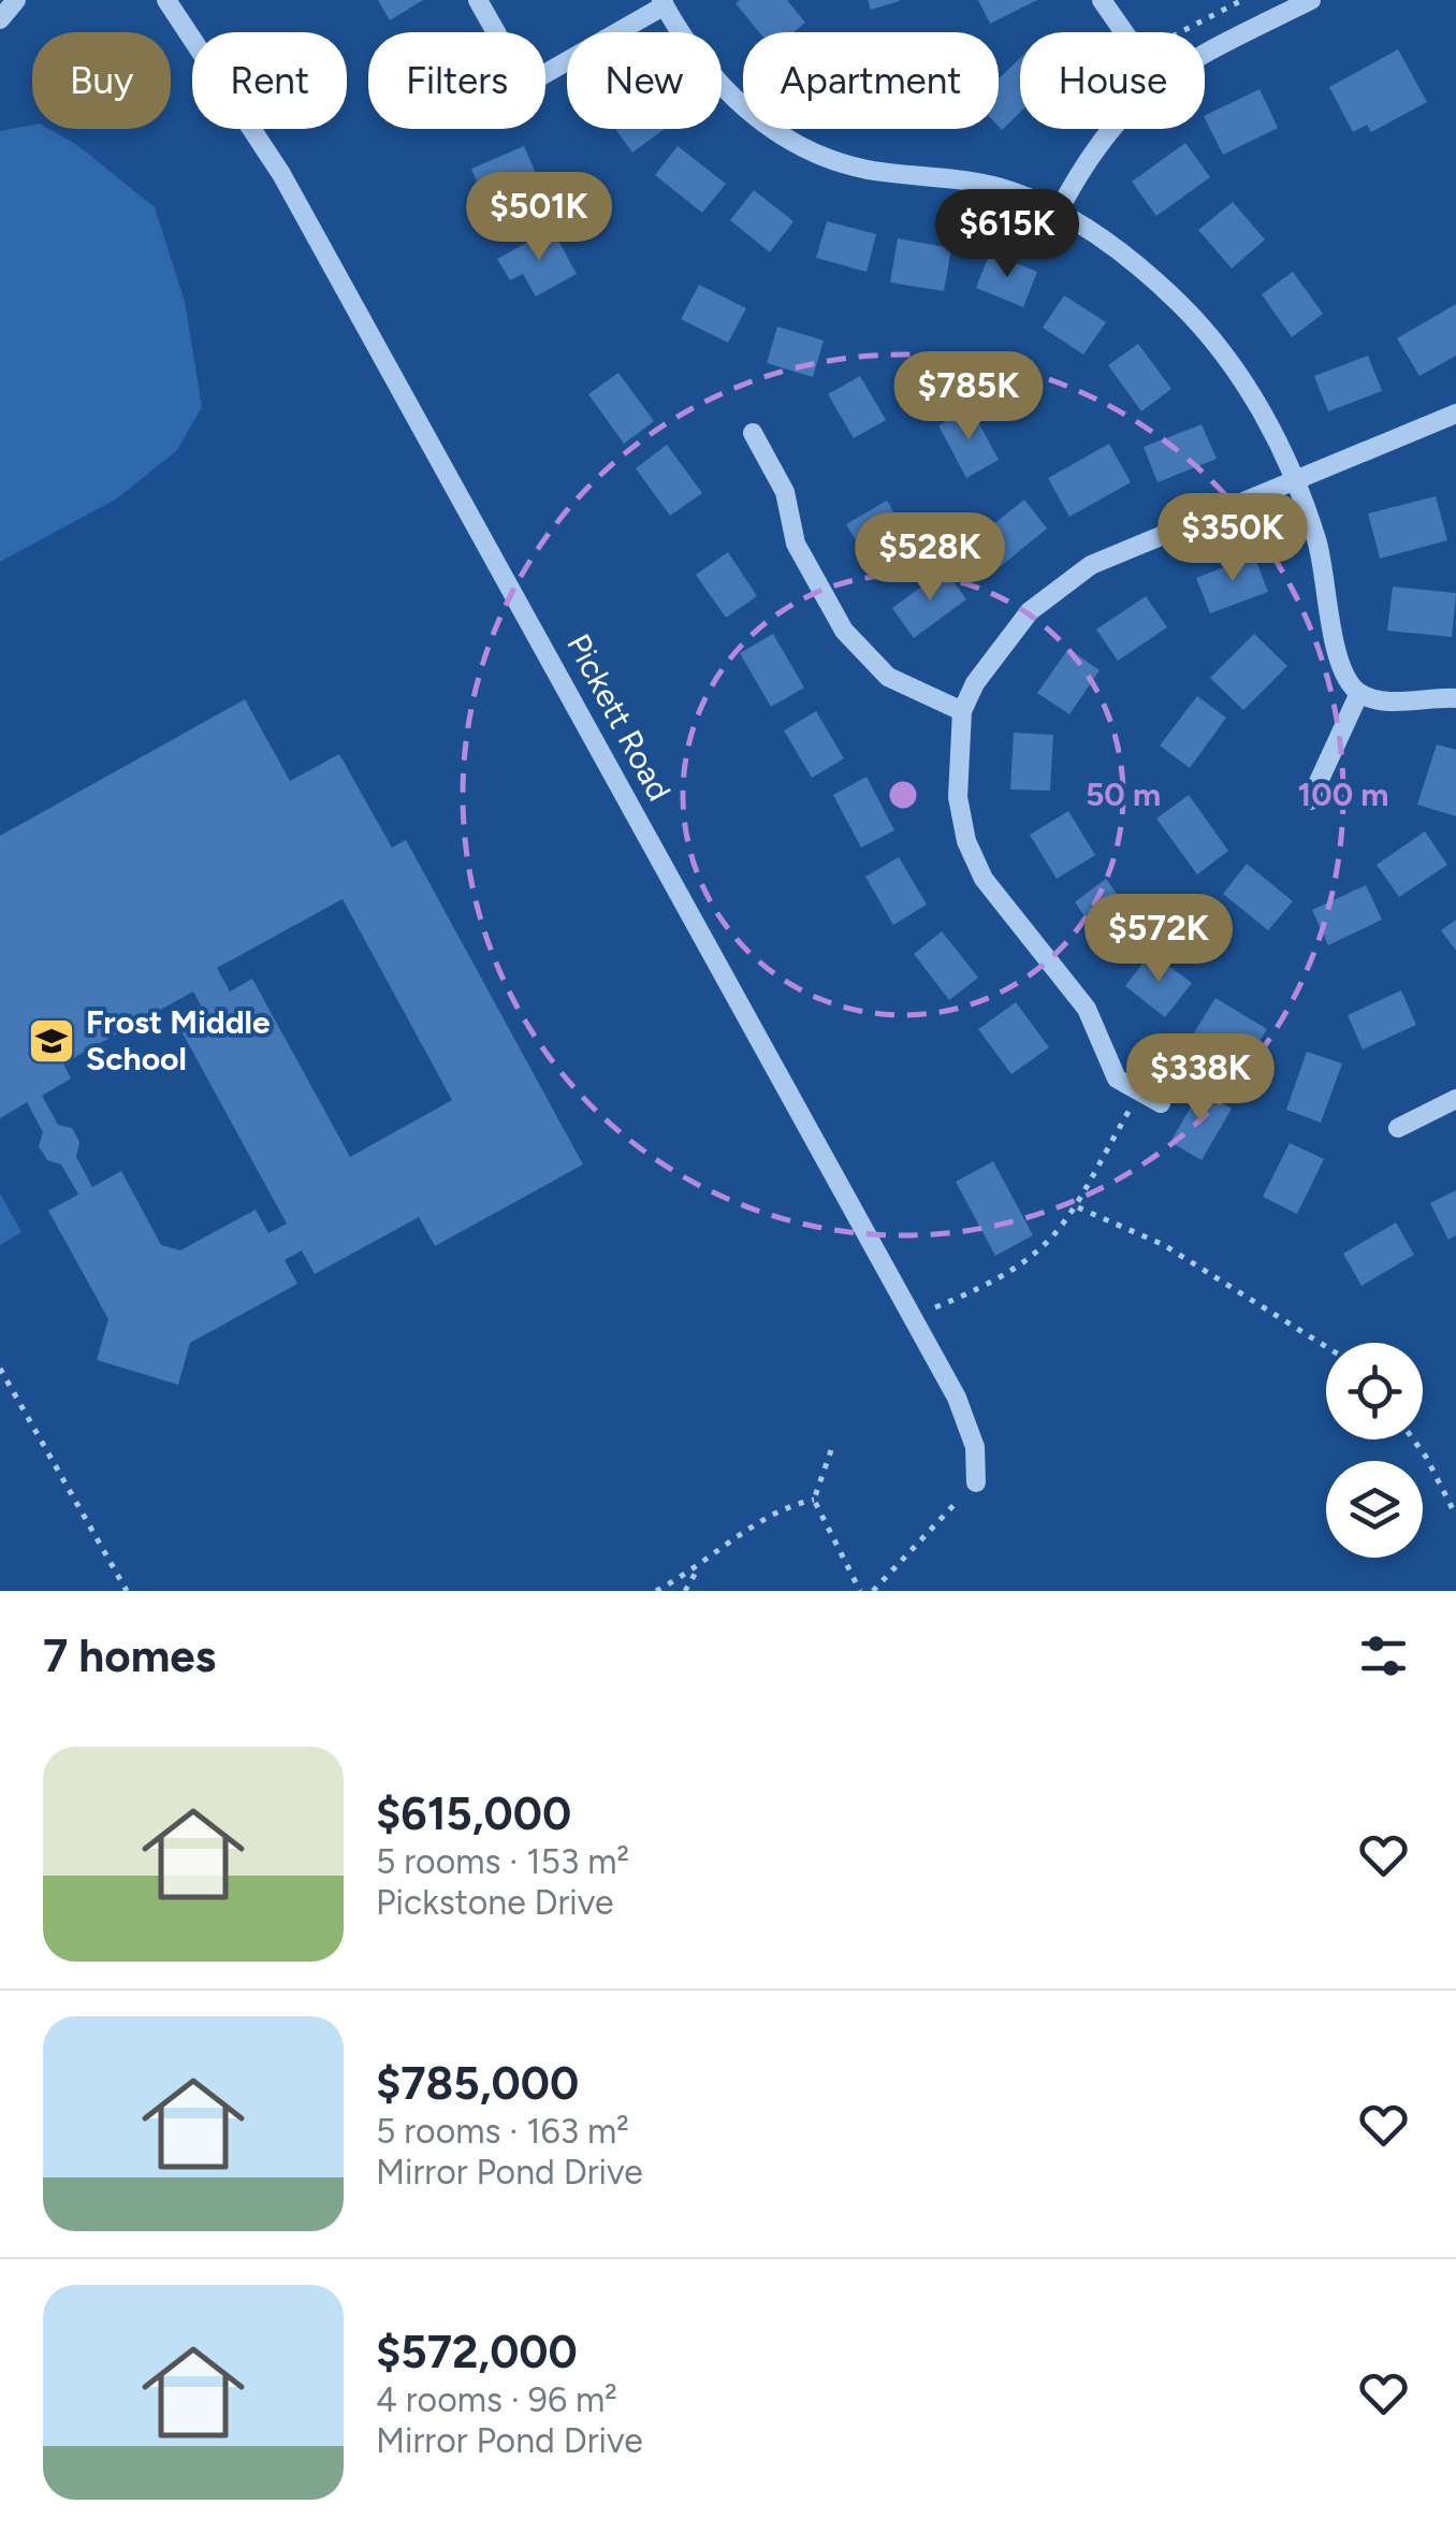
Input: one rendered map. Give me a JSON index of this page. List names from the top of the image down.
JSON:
{
  "streets": {
    "street": ["Pickett Road"]
  },
  "places": {
    "school or university": ["Frost Middle School"]
  },
  "page": {
    "chip": [
      "Buy",
      "Rent",
      "Filters",
      "New",
      "Apartment",
      "House"
    ],
    "price": [
      "$501K",
      "$615K",
      "$785K",
      "$350K",
      "$528K",
      "$572K",
      "$338K"
    ],
    "heading": "7 homes",
    "list": [
      {
        "name": "$615,000",
        "note": "5 rooms · 153 m² · Pickstone Drive"
      },
      {
        "name": "$785,000",
        "note": "5 rooms · 163 m² · Mirror Pond Drive"
      },
      {
        "name": "$572,000",
        "note": "4 rooms · 96 m² · Mirror Pond Drive"
      }
    ]
  },
  "rings": ["50 m", "100 m"]
}
